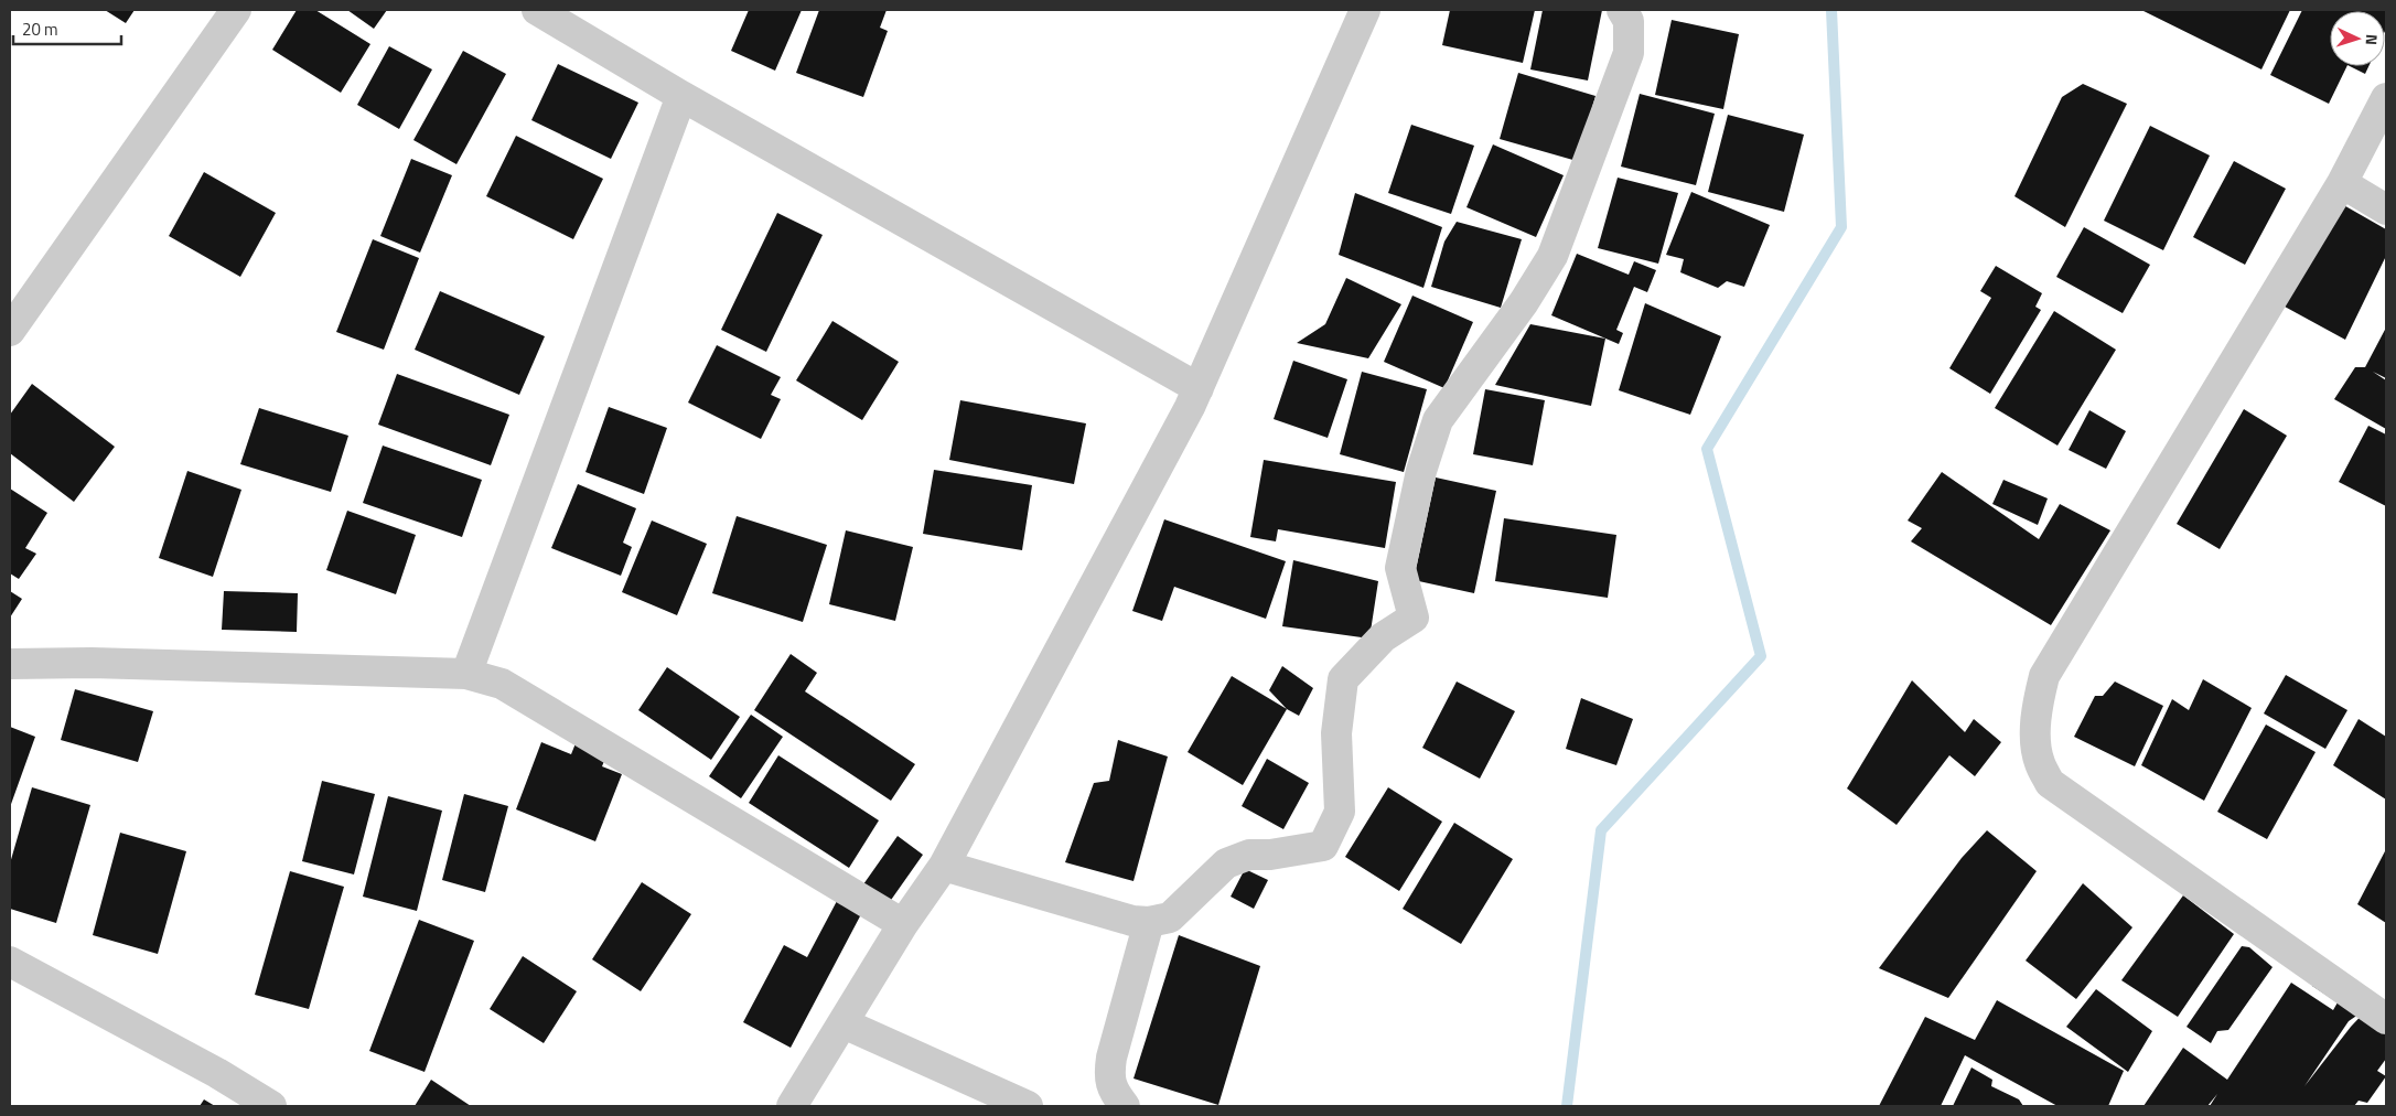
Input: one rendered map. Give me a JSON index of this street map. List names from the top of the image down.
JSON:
{
  "scale_bar": "20 m",
  "north": "right"
}
